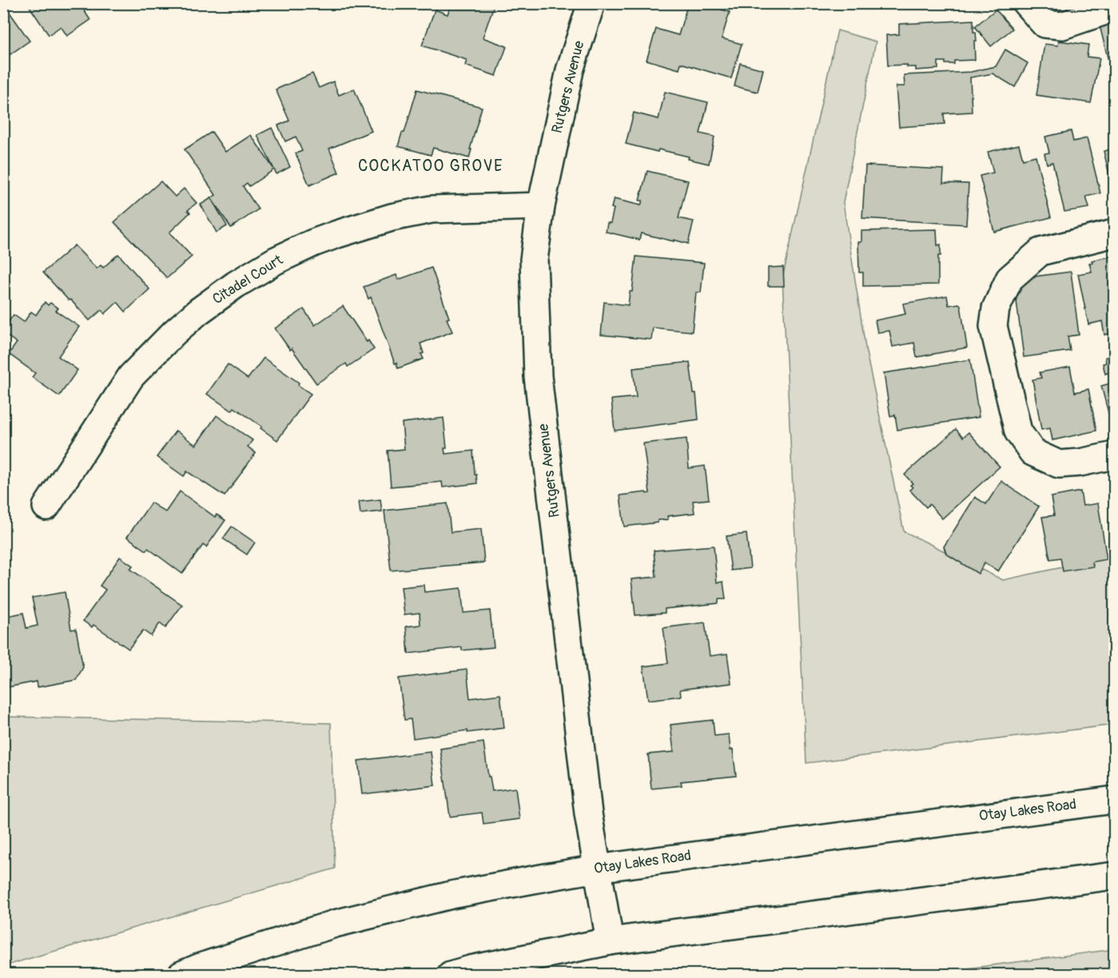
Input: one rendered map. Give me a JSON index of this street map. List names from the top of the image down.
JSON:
{
  "streets": {
    "main road": ["Rutgers Avenue", "Citadel Court", "Otay Lakes Road"]
  },
  "crossings": [
    ["Rutgers Avenue", "Citadel Court"],
    ["Rutgers Avenue", "Otay Lakes Road"]
  ],
  "districts": ["COCKATOO GROVE"]
}
